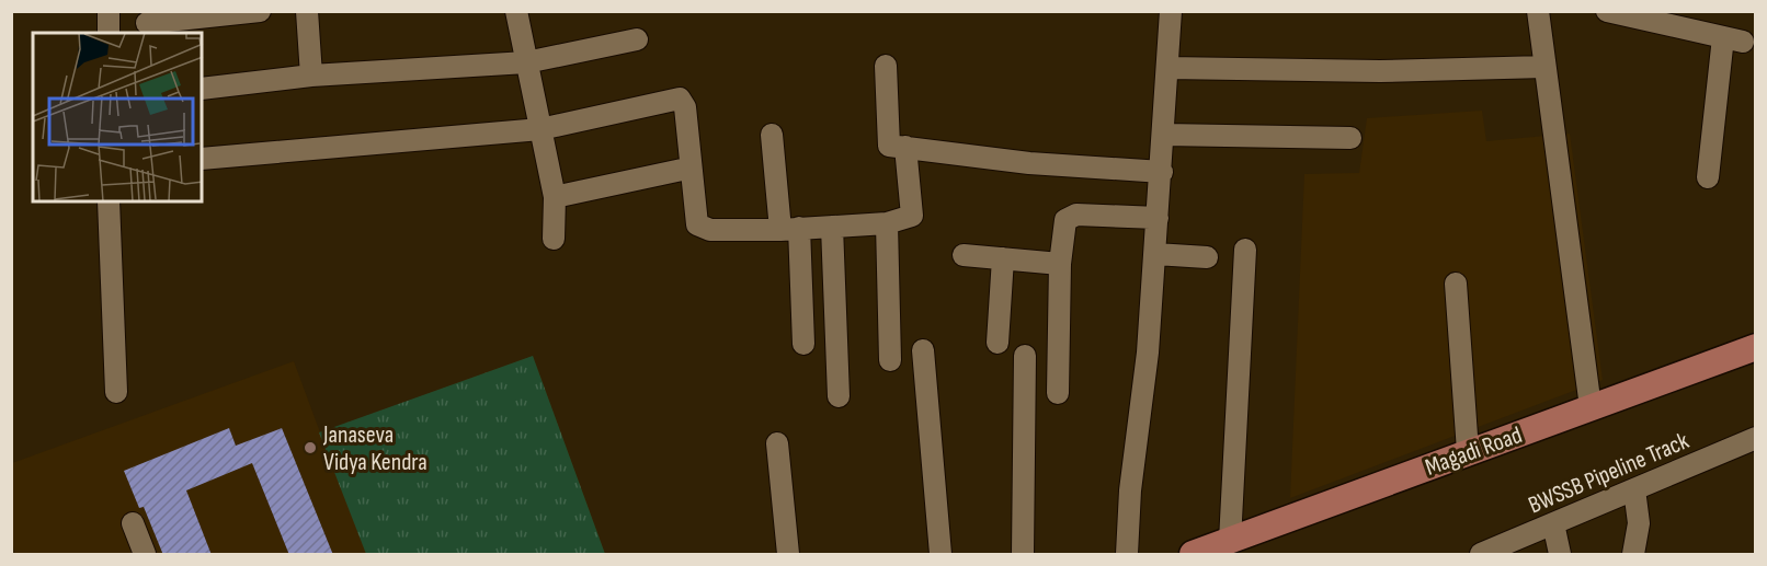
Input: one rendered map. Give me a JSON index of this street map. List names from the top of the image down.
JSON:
{
  "streets": {
    "main road": ["Magadi Road"],
    "street": ["BWSSB Pipeline Track"]
  },
  "places": ["Janaseva Vidya Kendra"]
}
